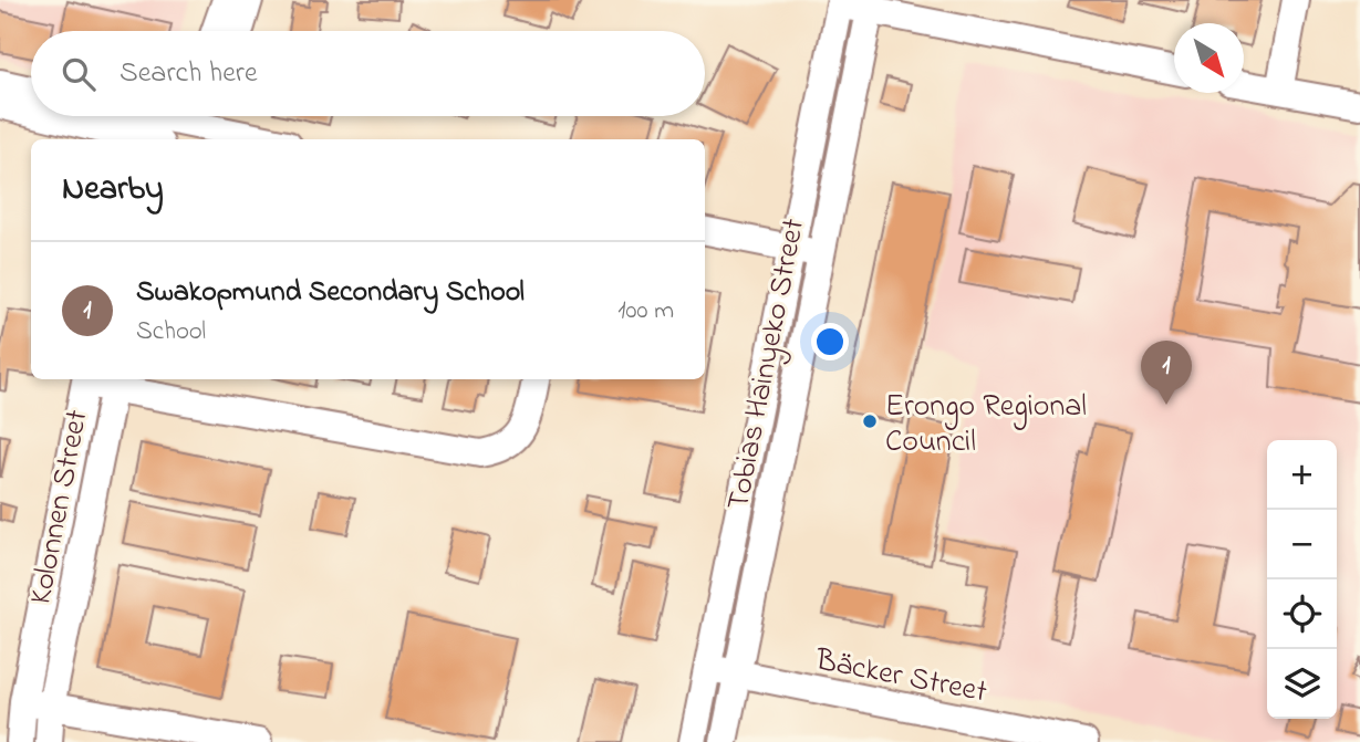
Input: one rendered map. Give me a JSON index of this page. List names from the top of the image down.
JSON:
{
  "streets": {
    "street": ["Tobias Hainyeko Street", "Kolonnen Street", "Bäcker Street"]
  },
  "crossings": [
    ["Tobias Hainyeko Street", "Bäcker Street"]
  ],
  "places": ["Erongo Regional Council"],
  "north": "bottom right",
  "page": {
    "search": "Search here",
    "heading": "Nearby",
    "list": [
      {
        "mark": "1",
        "name": "Swakopmund Secondary School",
        "note": "School",
        "value": "100 m"
      }
    ],
    "pins": "1",
    "map_buttons": ["+", "−"]
  }
}
